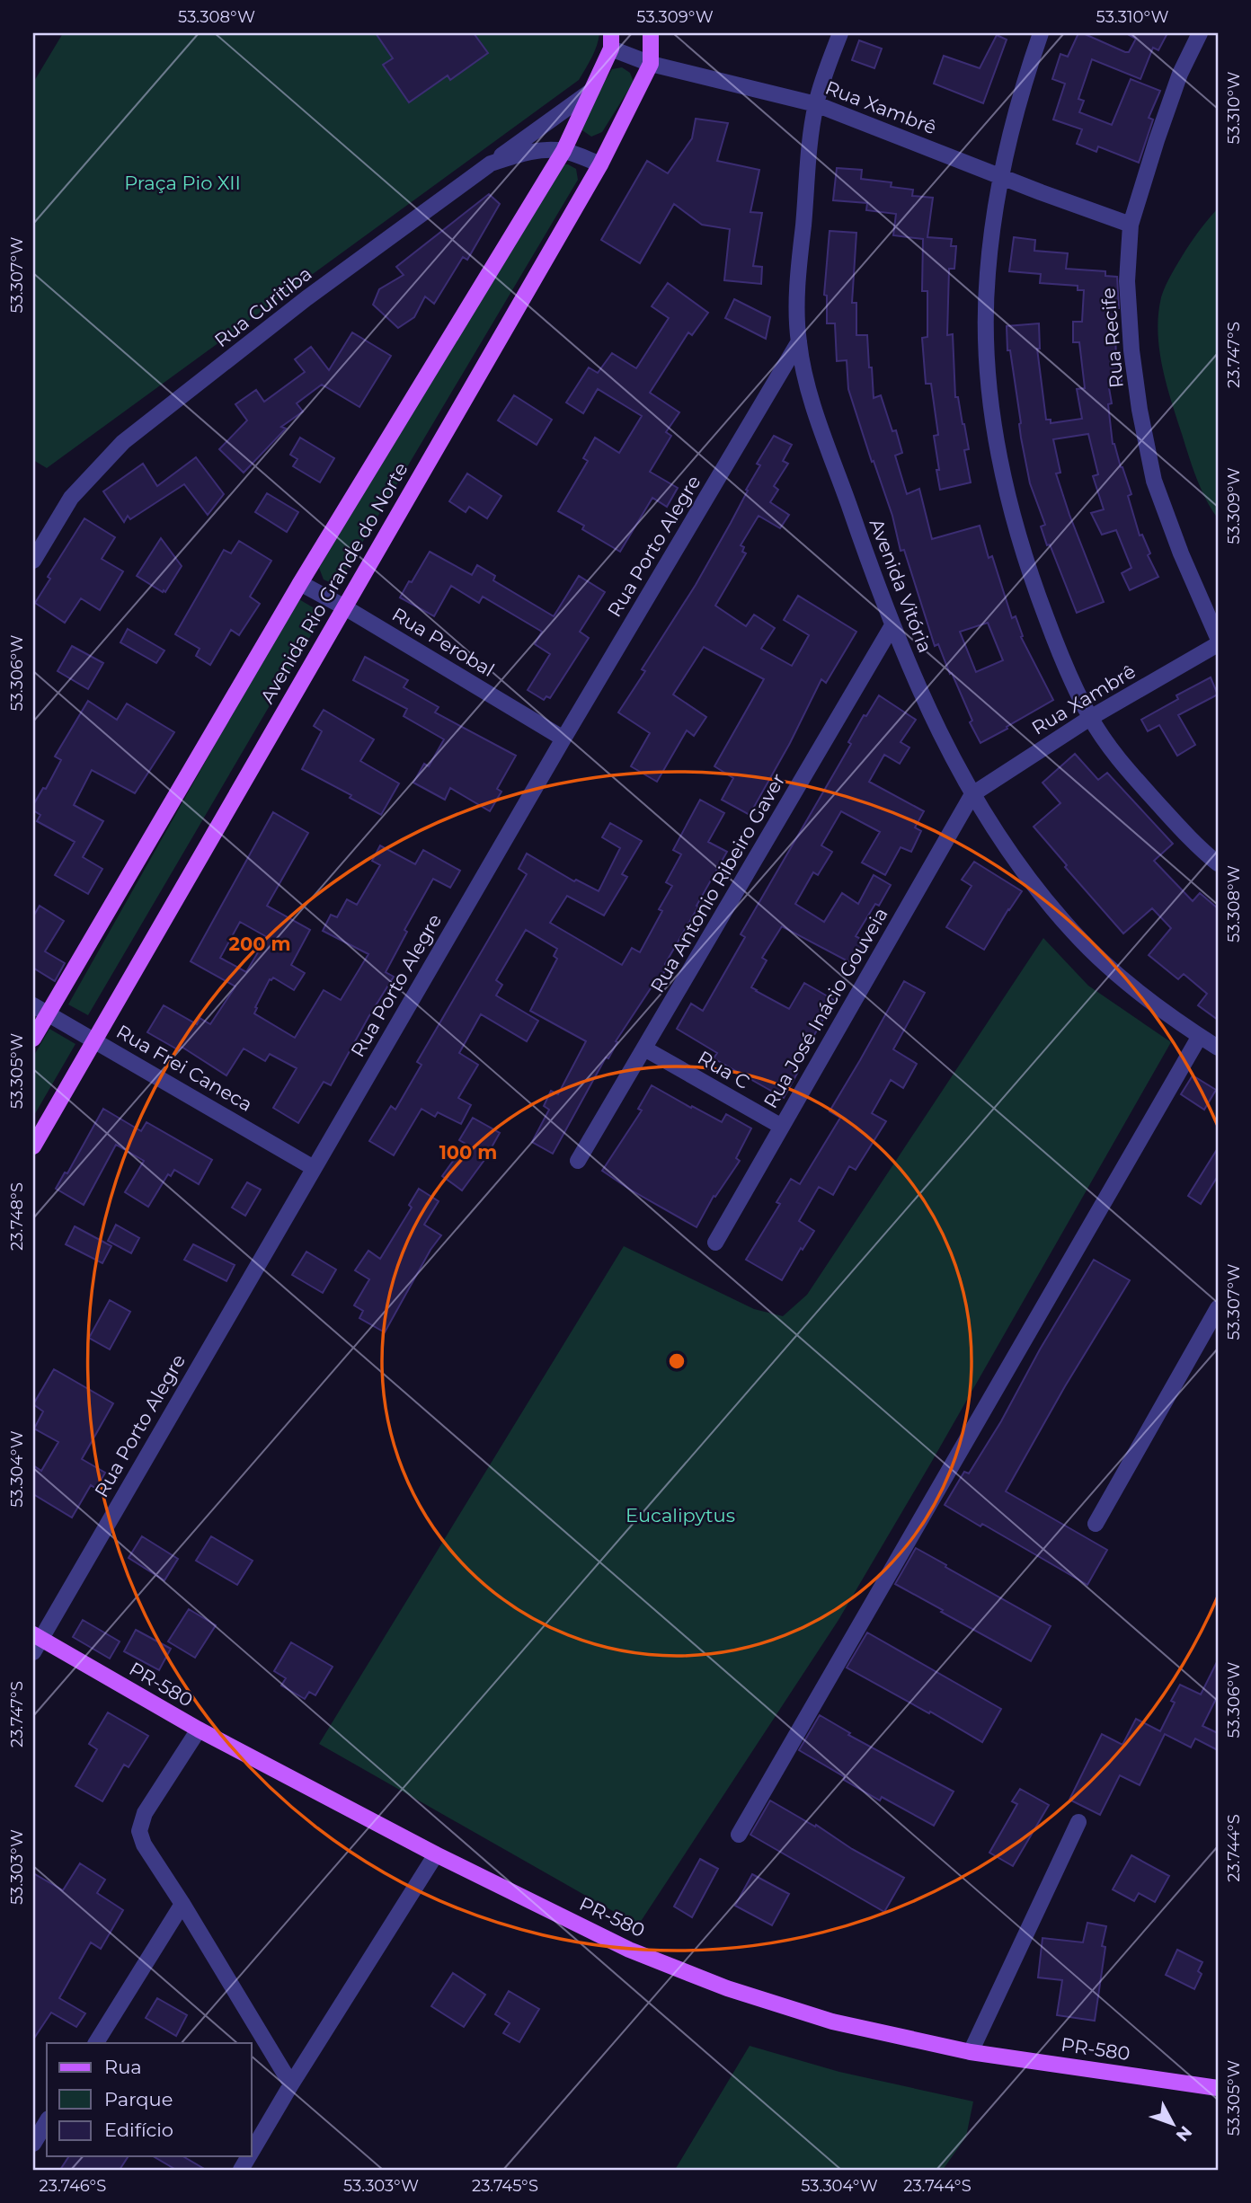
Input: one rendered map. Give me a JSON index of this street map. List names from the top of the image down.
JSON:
{
  "streets": {
    "main road": ["Avenida Rio Grande do Norte", "PR-580"],
    "street": [
      "Rua Xambrê",
      "Rua Curitiba",
      "Rua Recife",
      "Rua Porto Alegre",
      "Avenida Vitória",
      "Rua Perobal",
      "Rua Antonio Ribeiro Gaver",
      "Rua José Inácio Gouveia",
      "Rua Frei Caneca",
      "Rua C"
    ]
  },
  "crossings": [
    ["Rua Xambrê", "Rua Recife"],
    ["Rua Xambrê", "Avenida Rio Grande do Norte"],
    ["Rua Xambrê", "Avenida Vitória"],
    ["Rua Xambrê", "Rua José Inácio Gouveia"],
    ["Rua Curitiba", "Avenida Rio Grande do Norte"],
    ["Rua Porto Alegre", "Avenida Vitória"],
    ["Rua Porto Alegre", "Rua Perobal"],
    ["Rua Porto Alegre", "Rua Frei Caneca"],
    ["Rua Porto Alegre", "PR-580"],
    ["Avenida Rio Grande do Norte", "Rua Perobal"],
    ["Avenida Rio Grande do Norte", "Rua Frei Caneca"],
    ["Avenida Vitória", "Rua Antonio Ribeiro Gaver"],
    ["Avenida Vitória", "Rua José Inácio Gouveia"],
    ["Rua Antonio Ribeiro Gaver", "Rua C"],
    ["Rua José Inácio Gouveia", "Rua C"]
  ],
  "parks": ["Praça Pio XII", "Eucalipytus"],
  "legend": ["Rua", "Parque", "Edifício"],
  "north": "bottom right",
  "coordinates": [
    "53.308°W",
    "53.309°W",
    "53.310°W",
    "53.307°W",
    "23.747°S",
    "53.306°W",
    "53.305°W",
    "23.748°S",
    "53.304°W",
    "23.744°S",
    "53.303°W",
    "23.746°S",
    "23.745°S"
  ],
  "rings": ["200 m", "100 m"]
}
